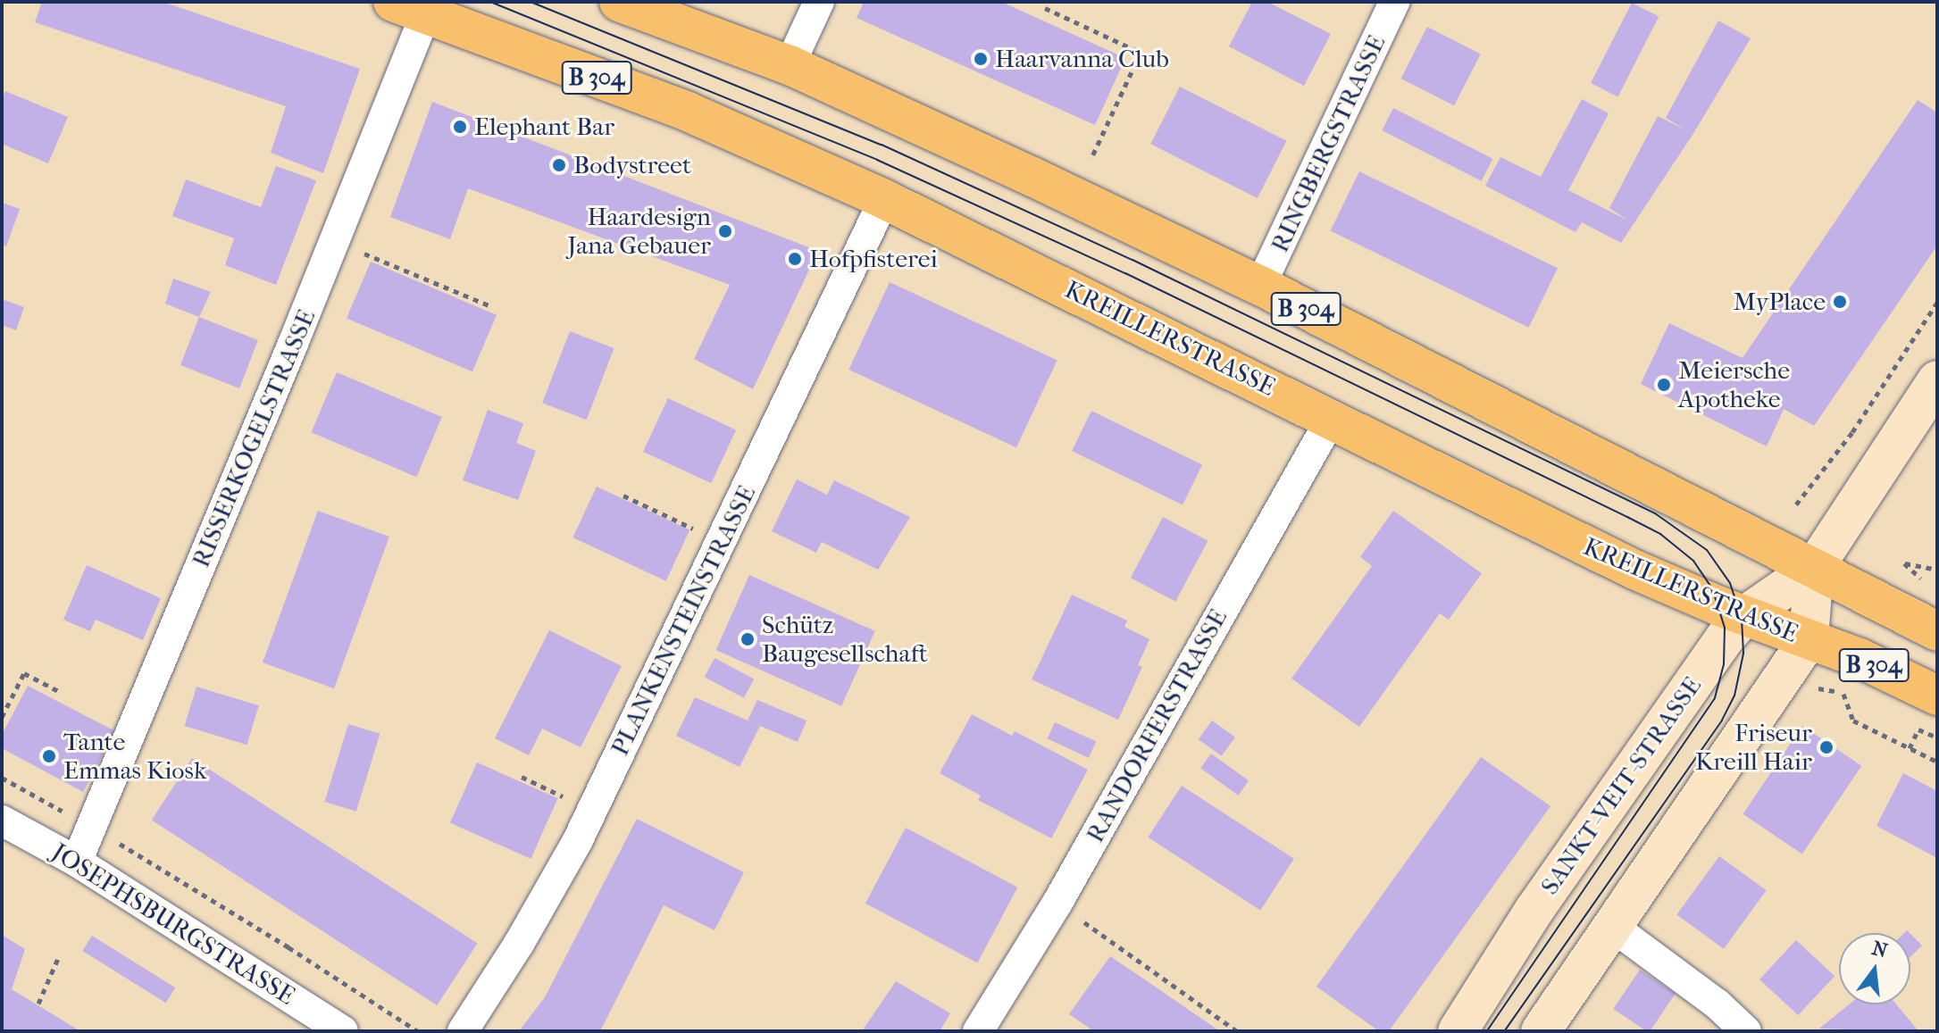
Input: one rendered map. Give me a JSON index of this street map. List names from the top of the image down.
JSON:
{
  "streets": {
    "main road": ["B 304", "KREILLERSTRASSE"],
    "street": [
      "RINGBERGSTRASSE",
      "RISSERKOGELSTRASSE",
      "PLANKENSTEINSTRASSE",
      "RANDORFERSTRASSE",
      "SANKT-VEIT-STRASSE",
      "JOSEPHSBURGSTRASSE"
    ]
  },
  "crossings": [
    ["B 304", "RINGBERGSTRASSE"],
    ["B 304", "SANKT-VEIT-STRASSE"],
    ["KREILLERSTRASSE", "RISSERKOGELSTRASSE"],
    ["KREILLERSTRASSE", "PLANKENSTEINSTRASSE"],
    ["KREILLERSTRASSE", "RANDORFERSTRASSE"],
    ["KREILLERSTRASSE", "SANKT-VEIT-STRASSE"],
    ["RISSERKOGELSTRASSE", "JOSEPHSBURGSTRASSE"]
  ],
  "places": [
    "Haarvanna Club",
    "Elephant Bar",
    "Bodystreet",
    "Haardesign Jana Gebauer",
    "Hofpfisterei",
    "MyPlace",
    "Meiersche Apotheke",
    "Schütz Baugesellschaft",
    "Friseur Kreill Hair",
    "Tante Emmas Kiosk"
  ],
  "north": "top"
}
